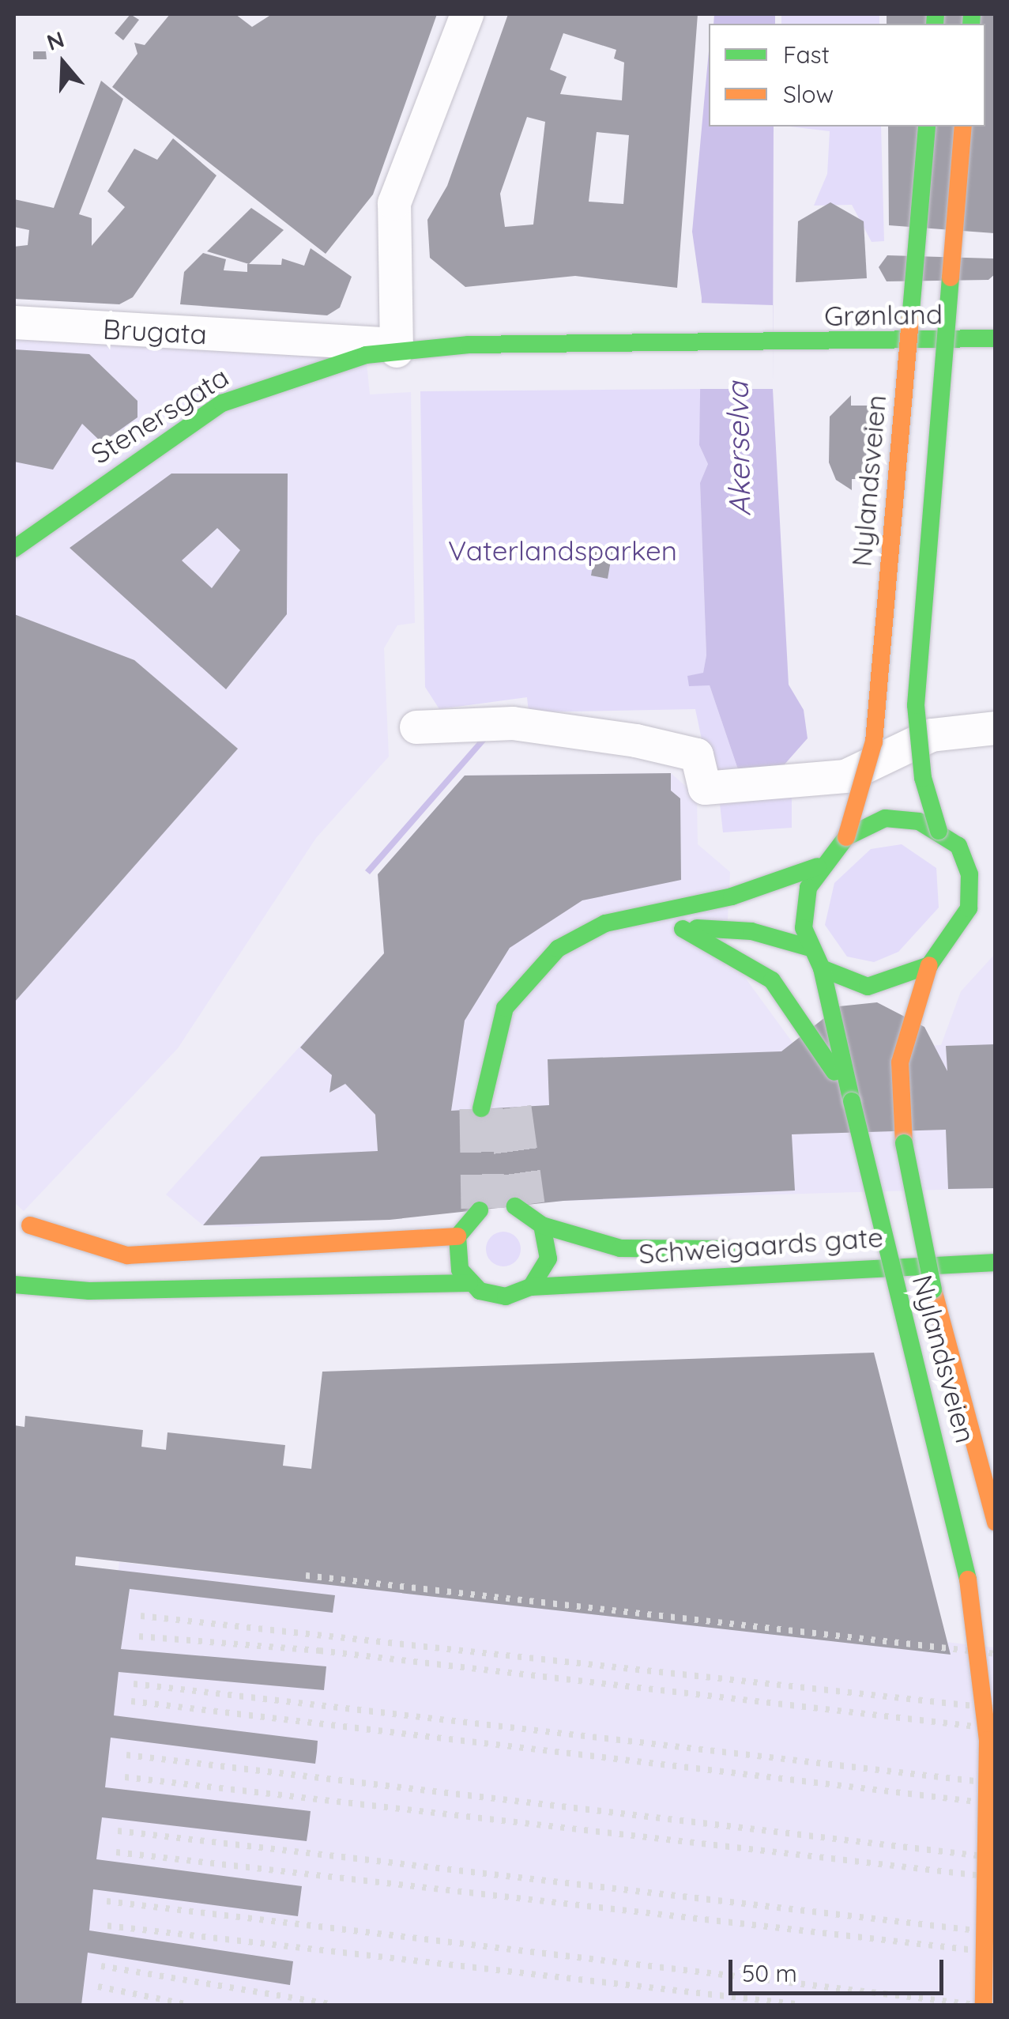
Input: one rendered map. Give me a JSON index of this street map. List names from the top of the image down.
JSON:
{
  "streets": {
    "main road": [
      "Grønland",
      "Brugata",
      "Stenersgata",
      "Nylandsveien",
      "Schweigaards gate"
    ]
  },
  "crossings": [
    ["Grønland", "Brugata"],
    ["Brugata", "Stenersgata"]
  ],
  "water": ["Akerselva"],
  "parks": ["Vaterlandsparken"],
  "legend": ["Fast", "Slow"],
  "scale_bar": "50 m",
  "north": "top"
}
